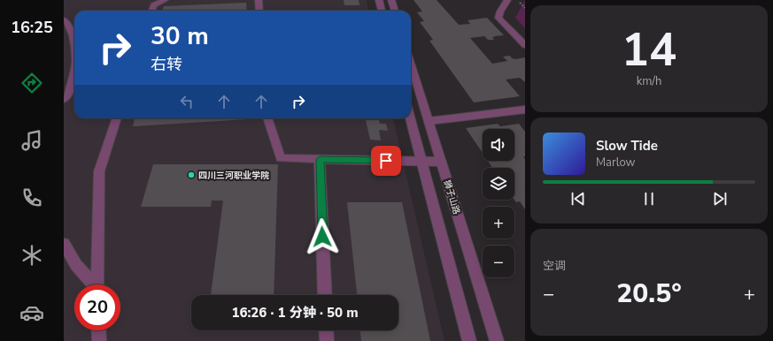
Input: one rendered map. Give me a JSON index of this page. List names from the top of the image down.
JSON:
{
  "streets": {
    "street": ["狮子山路"]
  },
  "places": ["四川三河职业学院"],
  "page": {
    "tabs": "16:25",
    "tile": [
      ["14", "km/h"],
      "空调"
    ],
    "turn": ["30 m", "右转"],
    "map_buttons": ["+", "−"],
    "song": ["Slow Tide", "Marlow"],
    "heat": ["−", "20.5°", "+"],
    "limit": "20",
    "trip": "16:26 · 1 分钟 · 50 m"
  }
}
